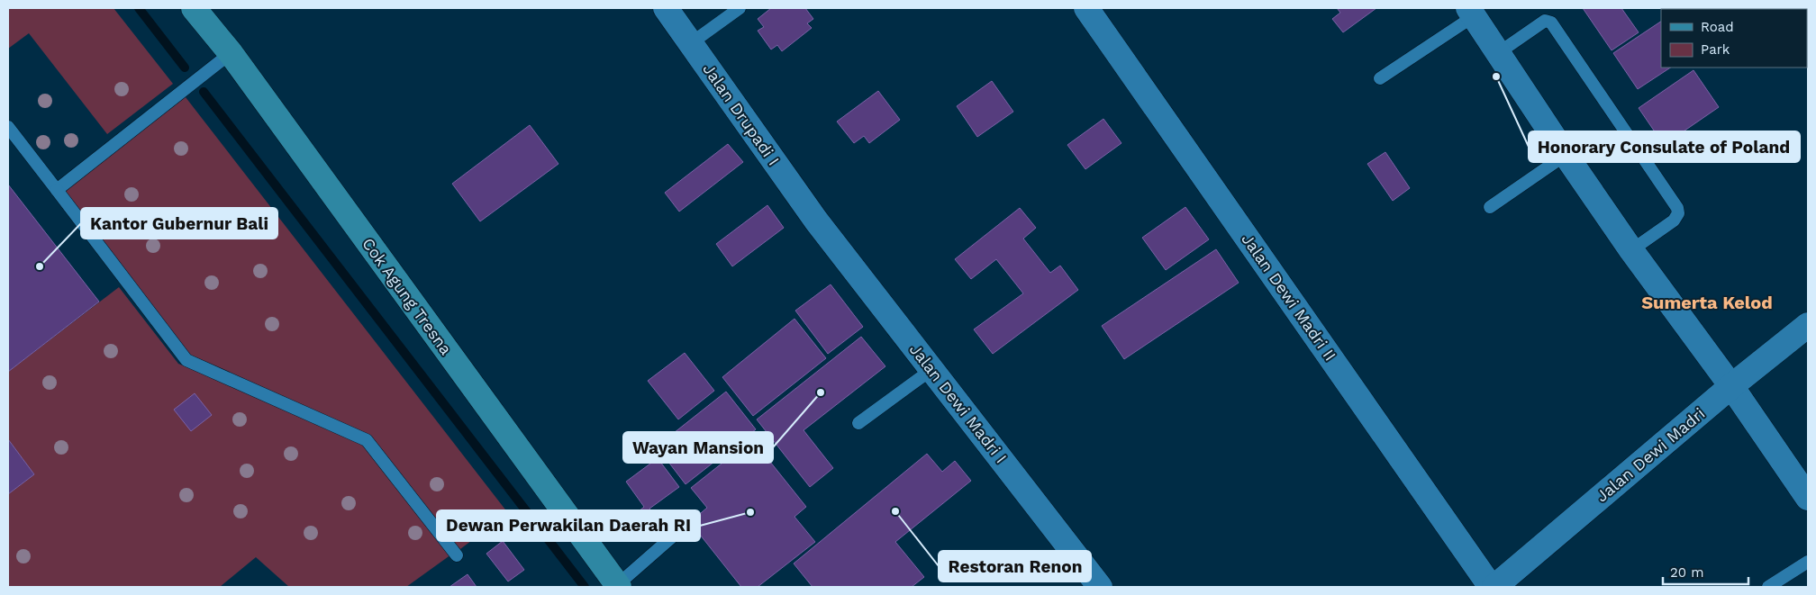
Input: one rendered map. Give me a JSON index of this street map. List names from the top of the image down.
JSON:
{
  "streets": {
    "main road": ["Cok Agung Tresna"],
    "street": [
      "Jalan Drupadi I",
      "Jalan Dewi Madri II",
      "Jalan Dewi Madri I",
      "Jalan Dewi Madri"
    ]
  },
  "crossings": [
    ["Jalan Drupadi I", "Jalan Dewi Madri I"],
    ["Jalan Dewi Madri II", "Jalan Dewi Madri"]
  ],
  "districts": ["Sumerta Kelod"],
  "places": [
    "Honorary Consulate of Poland",
    "Kantor Gubernur Bali",
    "Wayan Mansion",
    "Restoran Renon",
    "Dewan Perwakilan Daerah RI"
  ],
  "legend": ["Road", "Park"],
  "scale_bar": "20 m"
}
